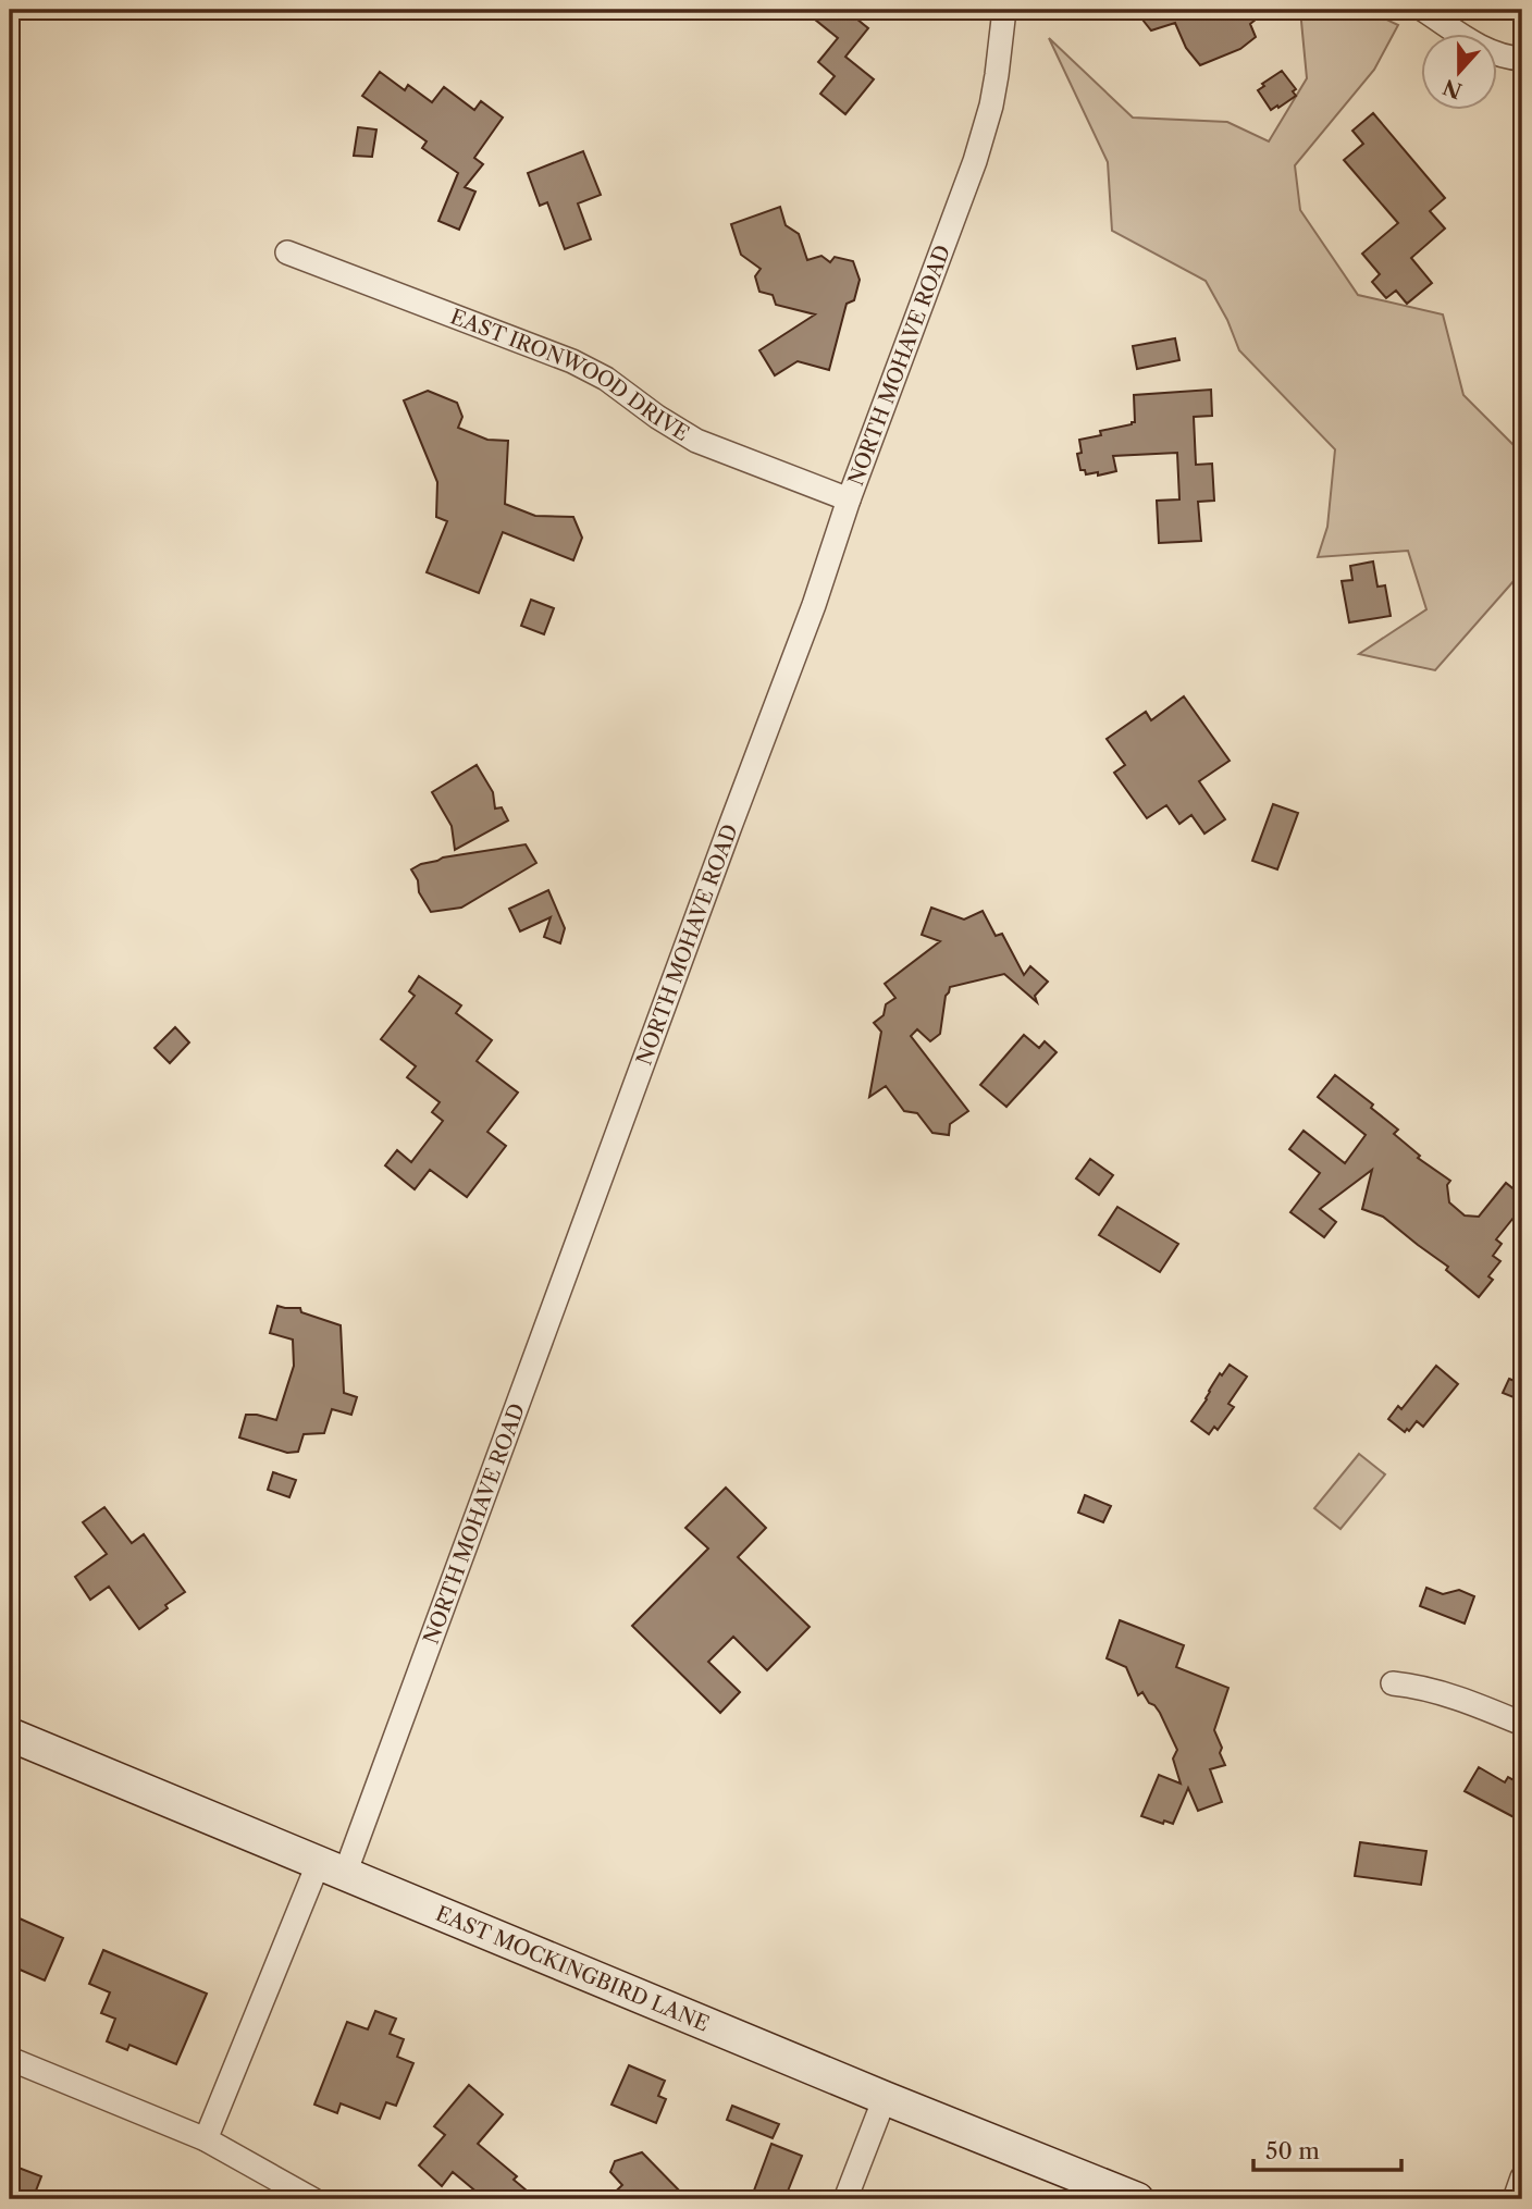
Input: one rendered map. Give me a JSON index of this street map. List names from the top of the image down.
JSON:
{
  "streets": {
    "street": ["NORTH MOHAVE ROAD", "EAST IRONWOOD DRIVE", "EAST MOCKINGBIRD LANE"]
  },
  "crossings": [
    ["NORTH MOHAVE ROAD", "EAST IRONWOOD DRIVE"],
    ["NORTH MOHAVE ROAD", "EAST MOCKINGBIRD LANE"]
  ],
  "scale_bar": "50 m",
  "north": "bottom"
}
